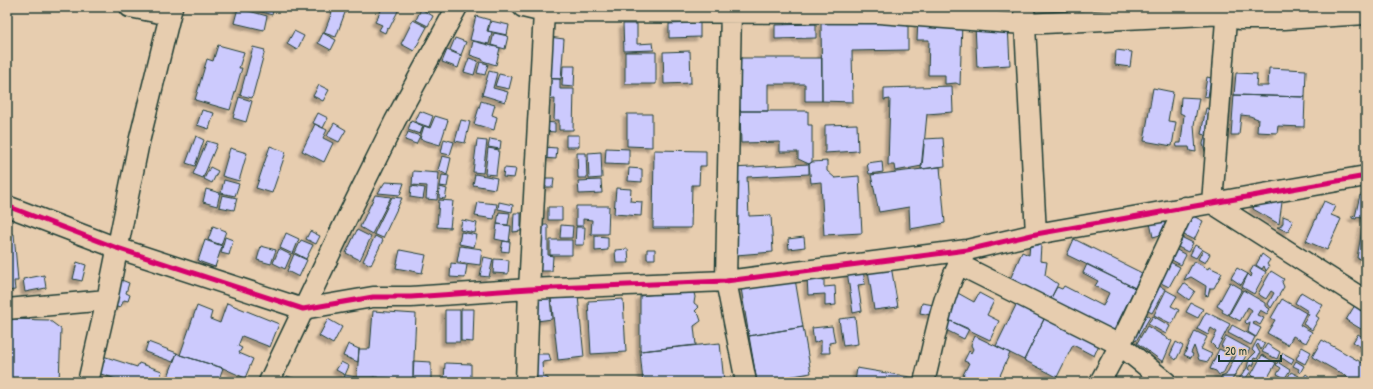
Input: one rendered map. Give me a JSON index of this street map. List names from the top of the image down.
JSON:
{
  "scale_bar": "20 m"
}
